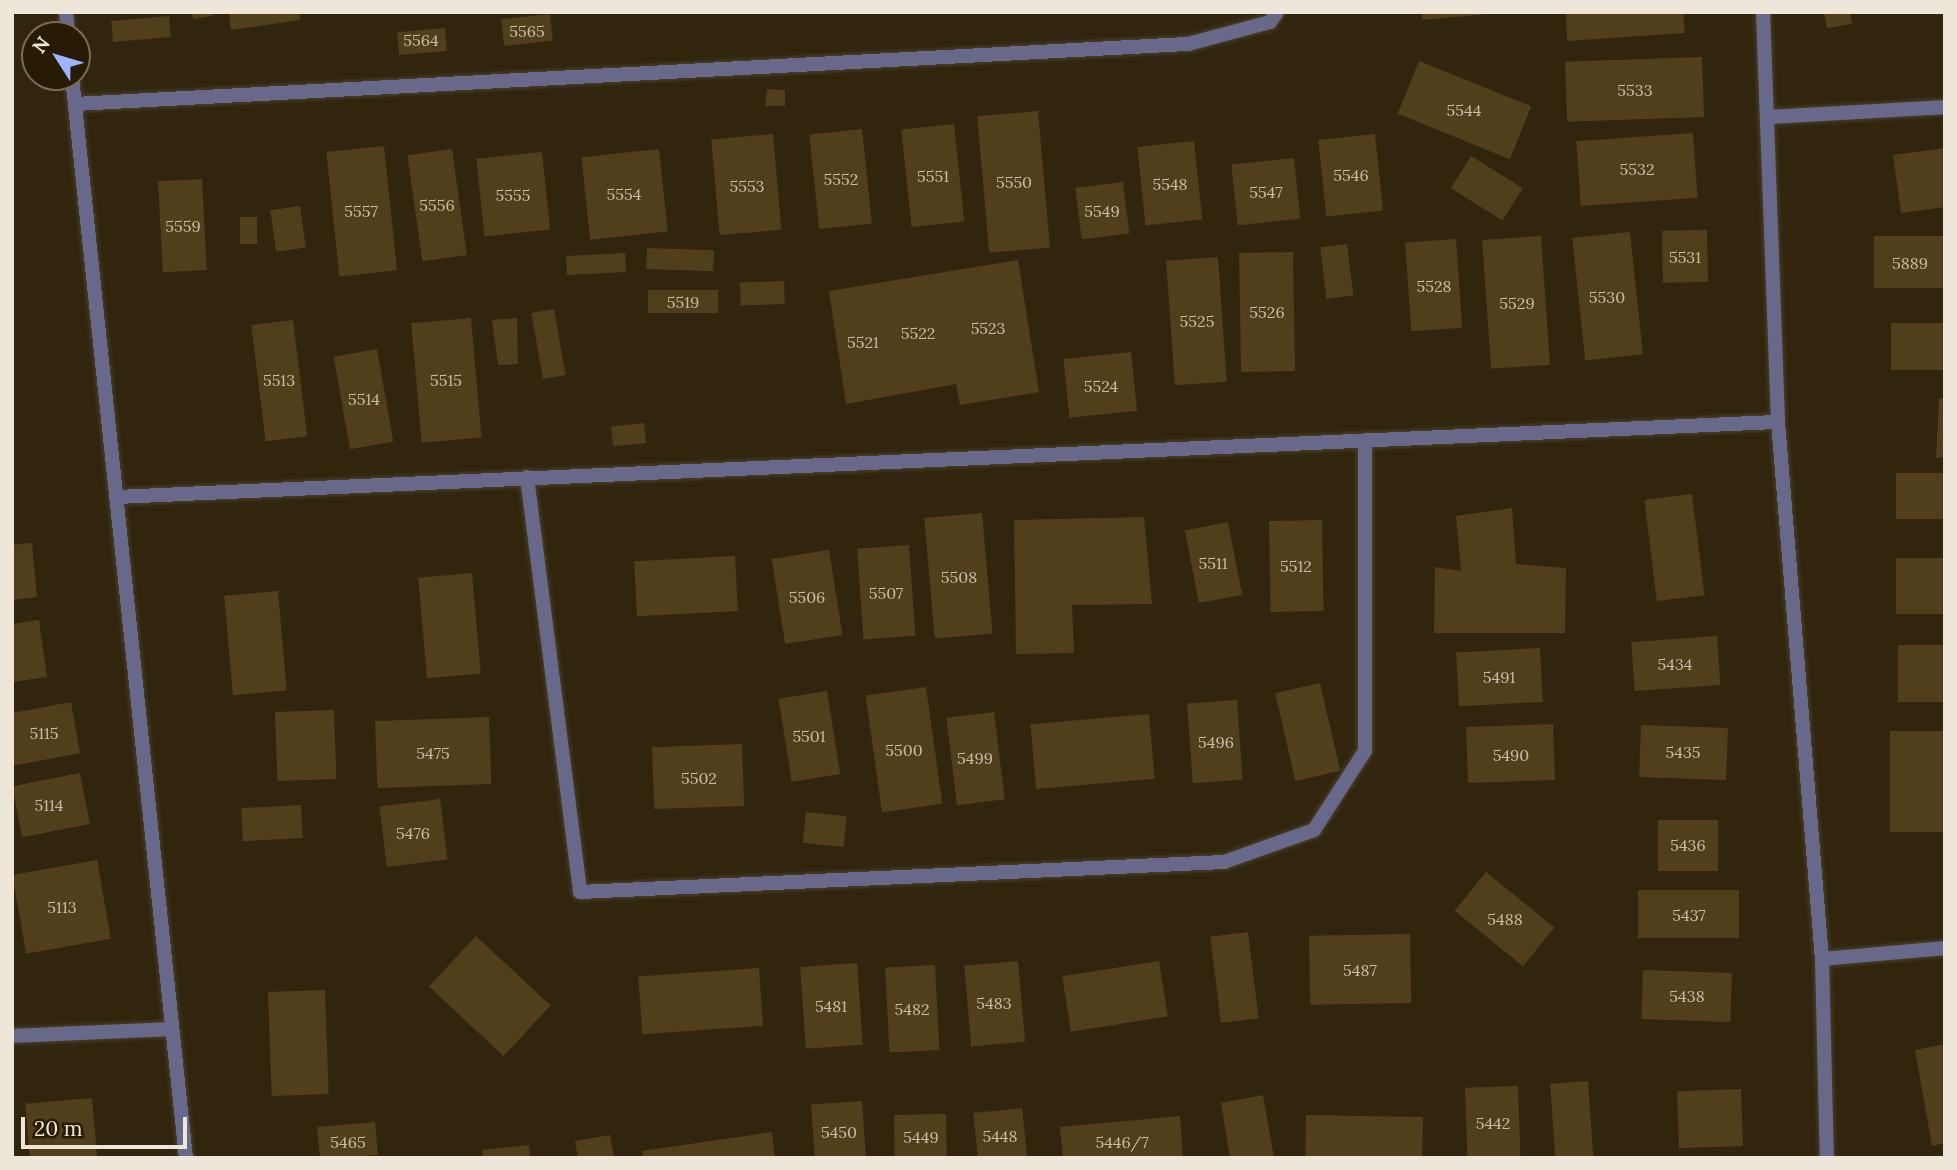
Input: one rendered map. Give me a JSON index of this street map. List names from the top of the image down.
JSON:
{
  "house_numbers": [
    "5565",
    "5564",
    "5533",
    "5544",
    "5532",
    "5546",
    "5551",
    "5552",
    "5550",
    "5548",
    "5553",
    "5547",
    "5554",
    "5555",
    "5556",
    "5557",
    "5549",
    "5559",
    "5531",
    "5889",
    "5528",
    "5530",
    "5519",
    "5529",
    "5526",
    "5525",
    "5523",
    "5522",
    "5521",
    "5513",
    "5515",
    "5524",
    "5514",
    "5511",
    "5512",
    "5508",
    "5507",
    "5506",
    "5434",
    "5491",
    "5115",
    "5501",
    "5496",
    "5500",
    "5435",
    "5475",
    "5490",
    "5499",
    "5502",
    "5114",
    "5476",
    "5436",
    "5113",
    "5437",
    "5488",
    "5487",
    "5438",
    "5483",
    "5481",
    "5482",
    "5442",
    "5450",
    "5448",
    "5449",
    "5465",
    "5446/7"
  ],
  "scale_bar": "20 m",
  "north": "top left"
}
